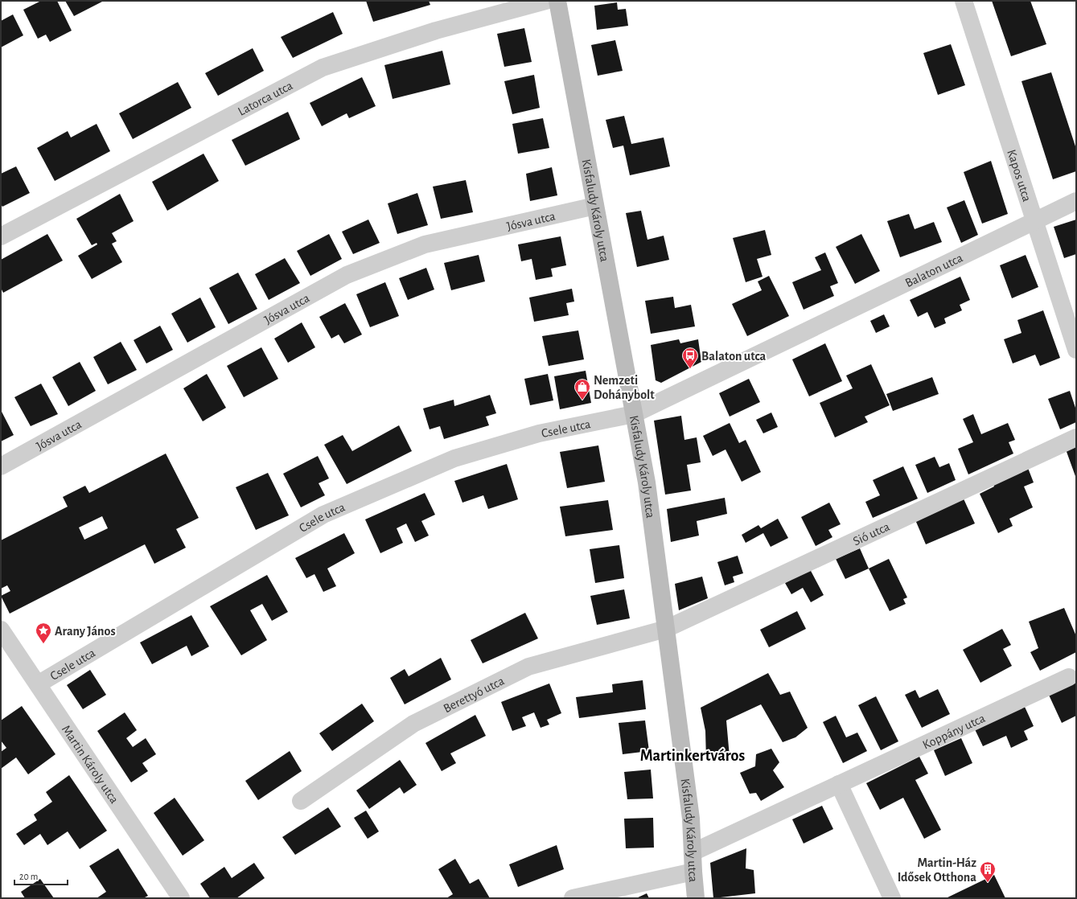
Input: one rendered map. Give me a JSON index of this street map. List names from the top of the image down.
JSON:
{
  "streets": {
    "main road": ["Kisfaludy Károly utca"],
    "street": [
      "Latorca utca",
      "Kapos utca",
      "Jósva utca",
      "Balaton utca",
      "Csele utca",
      "Sió utca",
      "Berettyó utca",
      "Koppány utca",
      "Martin Károly utca"
    ]
  },
  "crossings": [
    ["Kapos utca", "Balaton utca"],
    ["Kisfaludy Károly utca", "Jósva utca"],
    ["Kisfaludy Károly utca", "Balaton utca"],
    ["Kisfaludy Károly utca", "Csele utca"],
    ["Kisfaludy Károly utca", "Sió utca"],
    ["Kisfaludy Károly utca", "Berettyó utca"],
    ["Kisfaludy Károly utca", "Koppány utca"],
    ["Balaton utca", "Csele utca"],
    ["Csele utca", "Martin Károly utca"],
    ["Sió utca", "Berettyó utca"]
  ],
  "districts": ["Martinkertváros"],
  "places": {
    "bus stop": ["Balaton utca"],
    "shop": ["Nemzeti Dohánybolt"],
    "place": ["Arany János"],
    "building": ["Martin-Ház Idősek Otthona"]
  },
  "scale_bar": "20 m"
}
